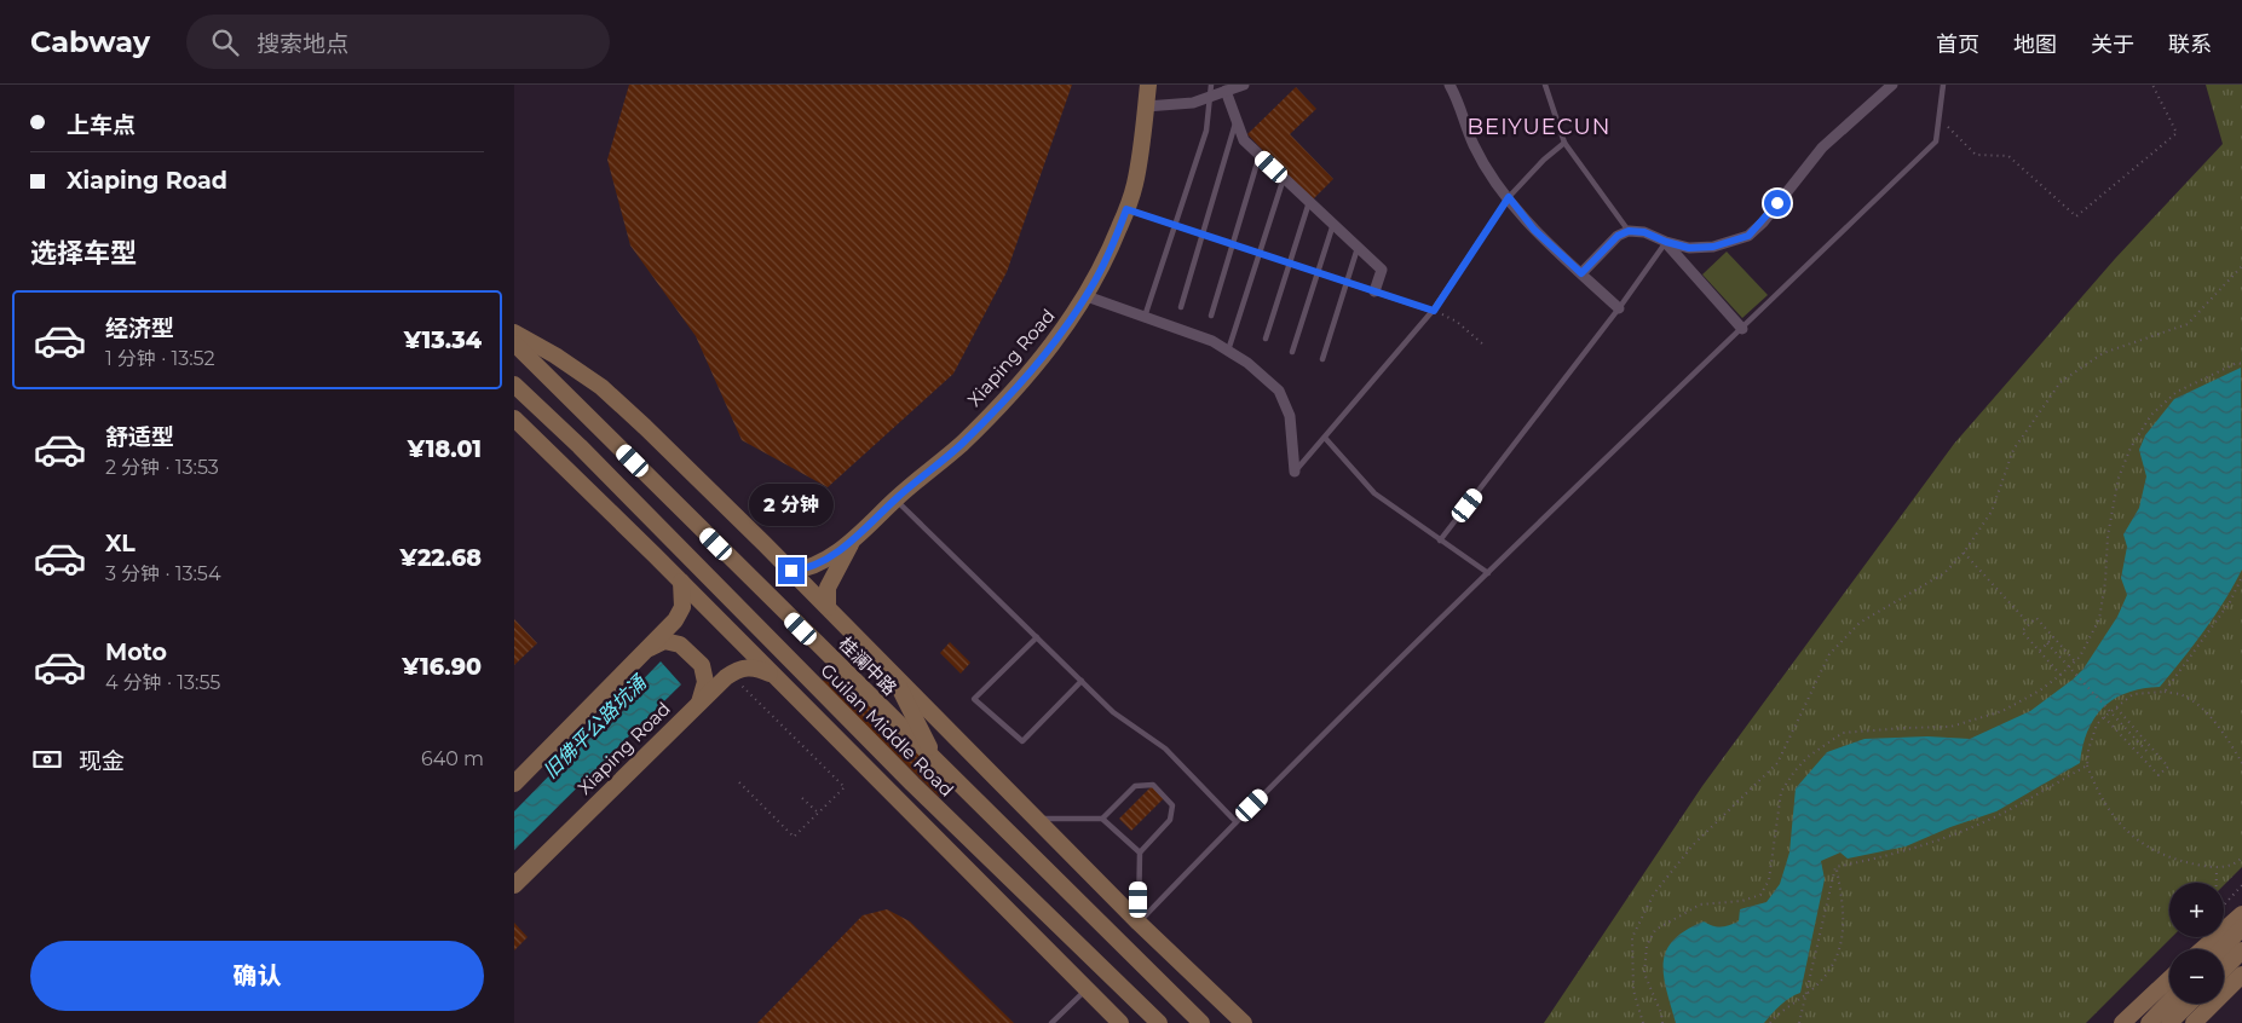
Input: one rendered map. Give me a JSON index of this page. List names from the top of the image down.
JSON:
{
  "streets": {
    "main road": ["Xiaping Road", "桂澜中路", "Guilan Middle Road"]
  },
  "crossings": [
    ["桂澜中路", "Guilan Middle Road"]
  ],
  "districts": ["BEIYUECUN"],
  "water": ["旧佛平公路坑涌"],
  "page": {
    "header": "Cabway",
    "search": "搜索地点",
    "nav": [
      "首页",
      "地图",
      "关于",
      "联系"
    ],
    "banner": ["上车点", "Xiaping Road"],
    "heading": "选择车型",
    "list": [
      {
        "name": "经济型",
        "note": "1 分钟 · 13:52",
        "value": "¥13.34"
      },
      {
        "name": "舒适型",
        "note": "2 分钟 · 13:53",
        "value": "¥18.01"
      },
      {
        "name": "XL",
        "note": "3 分钟 · 13:54",
        "value": "¥22.68"
      },
      {
        "name": "Moto",
        "note": "4 分钟 · 13:55",
        "value": "¥16.90"
      }
    ],
    "bubble": "2 分钟",
    "pay": ["现金", "640 m"],
    "map_buttons": ["+", "−"],
    "buttons": "确认"
  }
}
